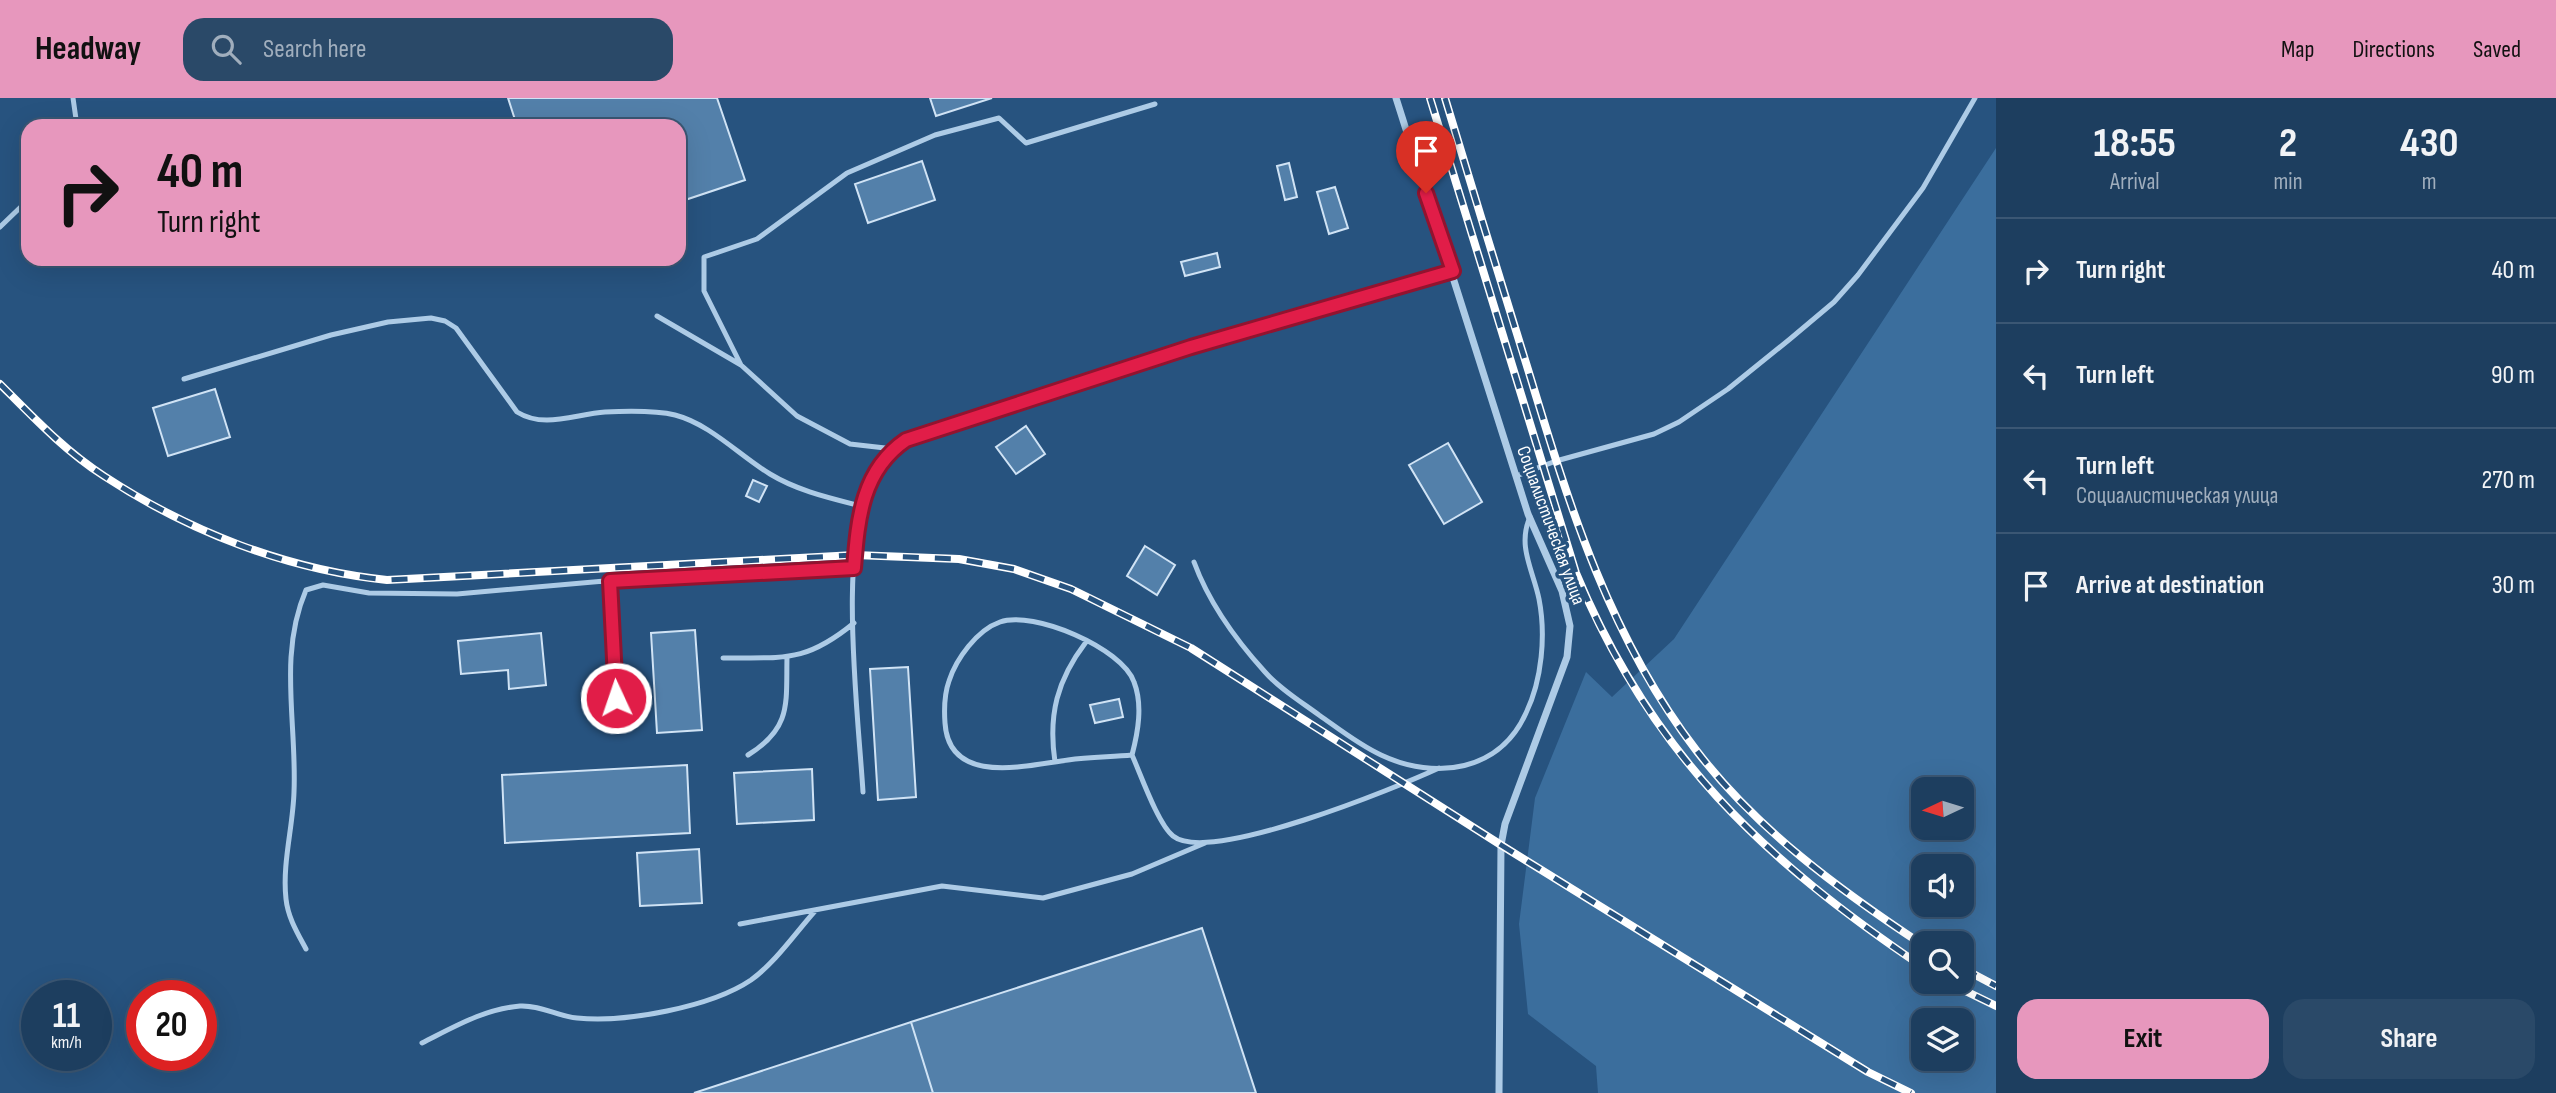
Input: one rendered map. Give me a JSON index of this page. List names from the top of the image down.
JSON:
{
  "streets": {
    "street": ["Социалистическая улица"]
  },
  "north": "left",
  "page": {
    "header": "Headway",
    "search": "Search here",
    "nav": ["Map", "Directions", "Saved"],
    "eta": [
      "18:55",
      "Arrival",
      "2",
      "min",
      "430",
      "m"
    ],
    "turn": ["40 m", "Turn right"],
    "list": [
      {
        "name": "Turn right",
        "value": "40 m"
      },
      {
        "name": "Turn left",
        "value": "90 m"
      },
      {
        "name": "Turn left",
        "note": "Социалистическая улица",
        "value": "270 m"
      },
      {
        "name": "Arrive at destination",
        "value": "30 m"
      }
    ],
    "speed": "11 km/h",
    "limit": "20",
    "buttons": ["Exit", "Share"]
  }
}
